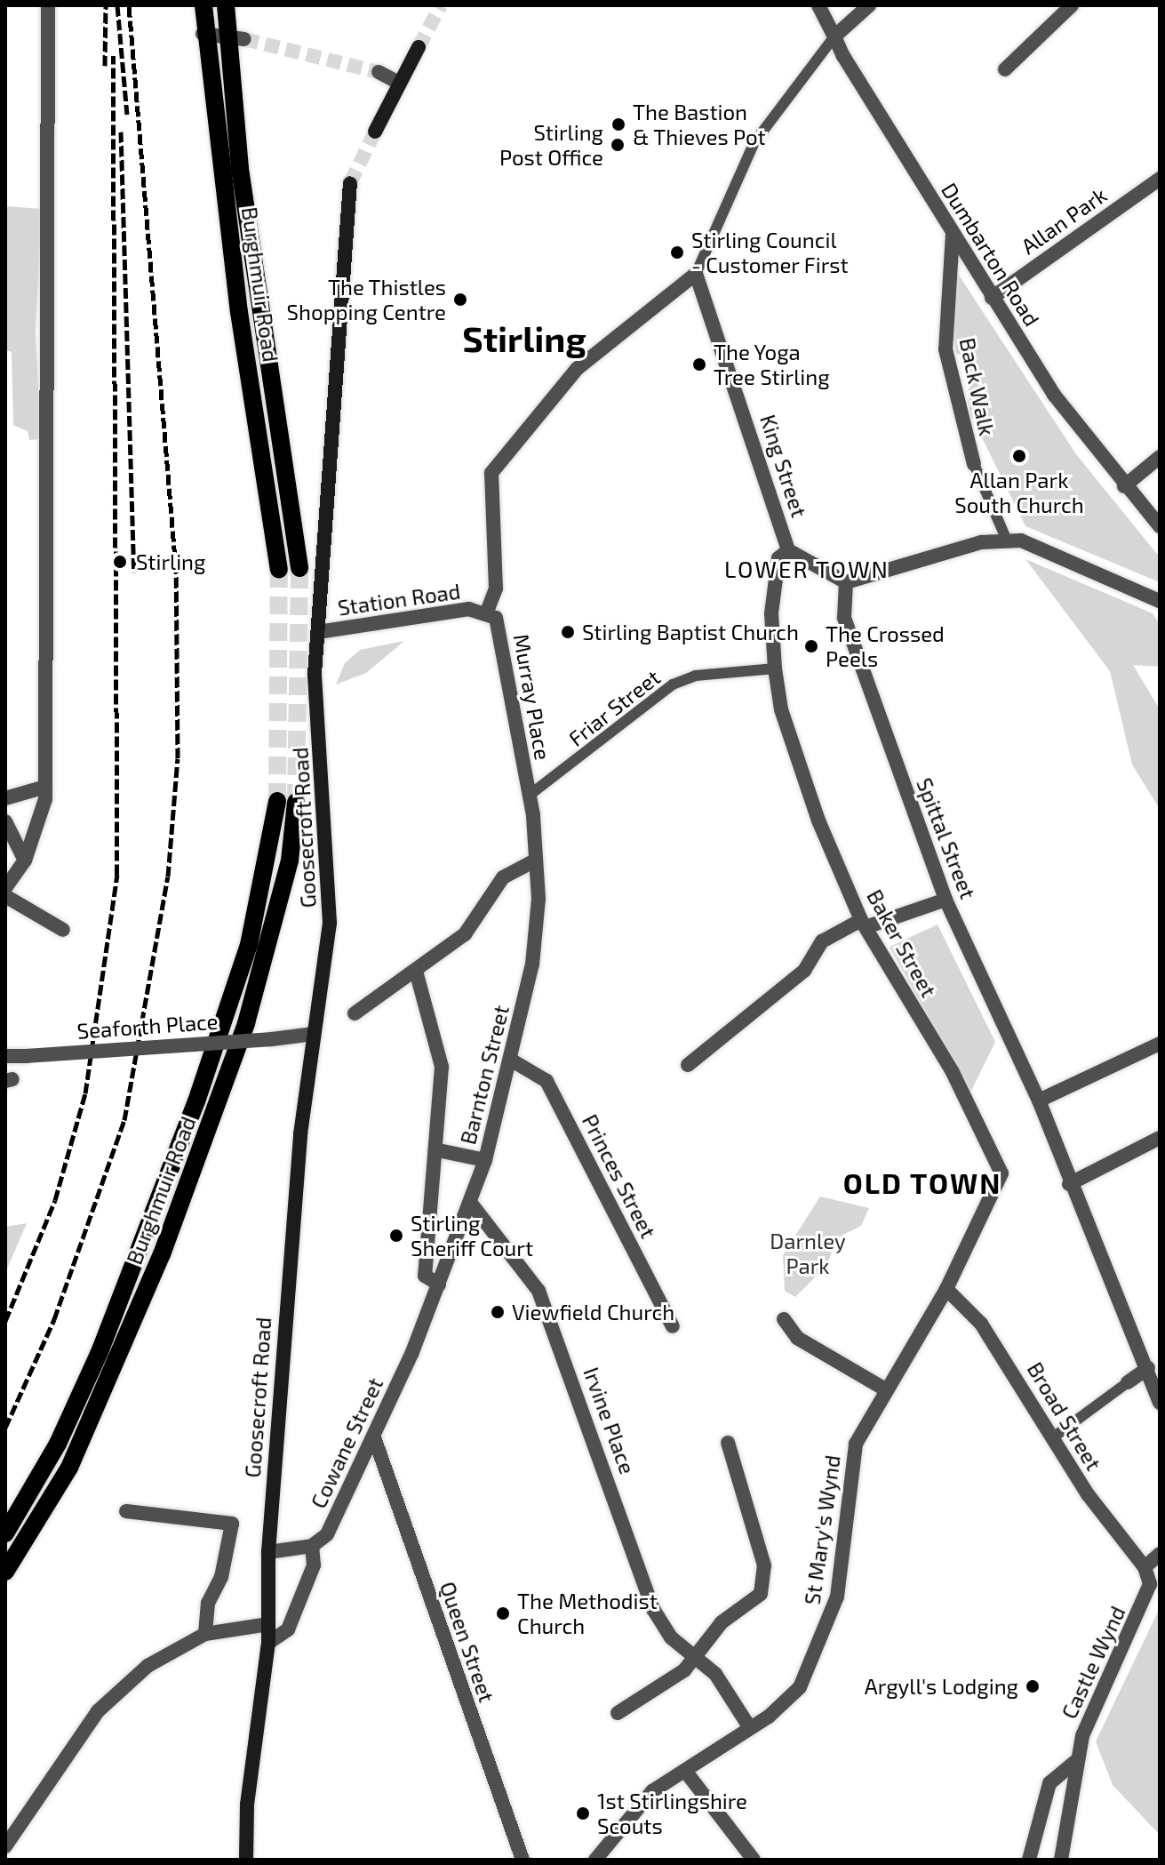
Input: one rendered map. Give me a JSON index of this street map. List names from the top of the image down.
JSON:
{
  "streets": {
    "main road": ["Burghmuir Road", "Goosecroft Road"],
    "street": [
      "Allan Park",
      "Dumbarton Road",
      "Back Walk",
      "King Street",
      "Station Road",
      "Murray Place",
      "Friar Street",
      "Spittal Street",
      "Baker Street",
      "Seaforth Place",
      "Barnton Street",
      "Princes Street",
      "Broad Street",
      "Irvine Place",
      "Cowane Street",
      "St Mary's Wynd",
      "Queen Street",
      "Castle Wynd"
    ]
  },
  "crossings": [
    ["Allan Park", "Dumbarton Road"],
    ["Dumbarton Road", "Back Walk"],
    ["King Street", "Friar Street"],
    ["King Street", "Spittal Street"],
    ["King Street", "Baker Street"],
    ["Station Road", "Murray Place"],
    ["Station Road", "Goosecroft Road"],
    ["Murray Place", "Friar Street"],
    ["Murray Place", "Barnton Street"],
    ["Friar Street", "Baker Street"],
    ["Friar Street", "Barnton Street"],
    ["Goosecroft Road", "Seaforth Place"],
    ["Baker Street", "Broad Street"],
    ["Baker Street", "St Mary's Wynd"],
    ["Barnton Street", "Princes Street"],
    ["Barnton Street", "Irvine Place"],
    ["Barnton Street", "Cowane Street"],
    ["Broad Street", "St Mary's Wynd"],
    ["Broad Street", "Castle Wynd"],
    ["Irvine Place", "St Mary's Wynd"],
    ["Cowane Street", "Queen Street"]
  ],
  "districts": ["Stirling", "LOWER TOWN", "OLD TOWN"],
  "parks": ["Darnley Park"],
  "places": [
    "The Bastion & Thieves Pot",
    "Stirling Post Office",
    "Stirling Council - Customer First",
    "The Thistles Shopping Centre",
    "The Yoga Tree Stirling",
    "Allan Park South Church",
    "Stirling",
    "Stirling Baptist Church",
    "The Crossed Peels",
    "Stirling Sheriff Court",
    "Viewfield Church",
    "The Methodist Church",
    "Argyll's Lodging",
    "1st Stirlingshire Scouts"
  ]
}
